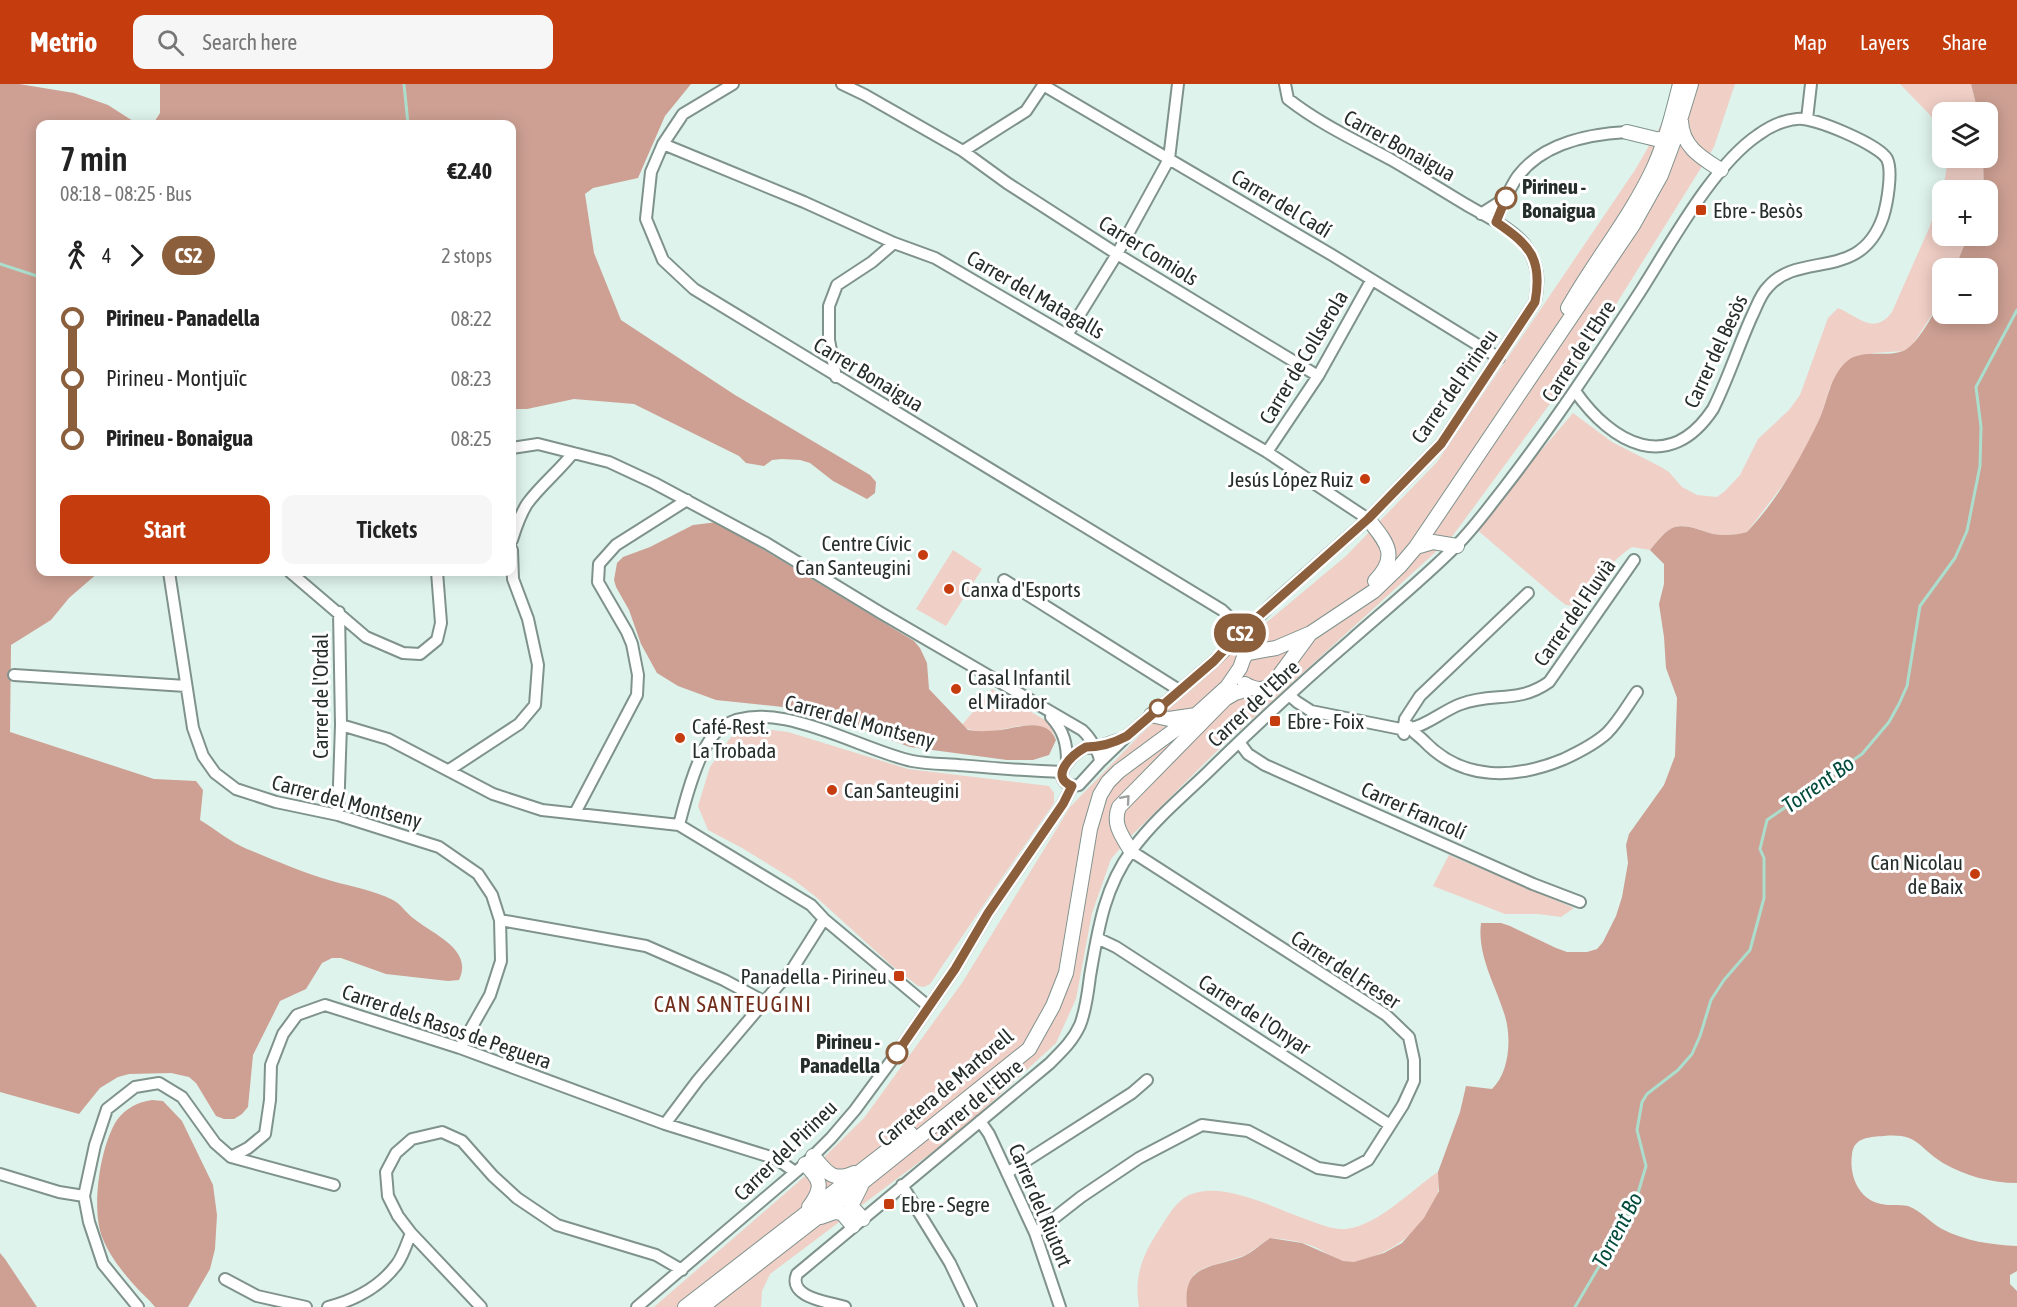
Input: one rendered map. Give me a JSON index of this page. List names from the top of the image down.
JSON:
{
  "streets": {
    "main road": ["Carretera de Martorell"],
    "street": [
      "Carrer Bonaigua",
      "Carrer del Cadí",
      "Carrer Comiols",
      "Carrer del Matagalls",
      "Carrer de l'Ebre",
      "Carrer del Besòs",
      "Carrer de Collserola",
      "Carrer del Pirineu",
      "Carrer del Fluvià",
      "Carrer de l'Ordal",
      "Carrer del Montseny",
      "Carrer Francolí",
      "Carrer del Freser",
      "Carrer de l'Onyar",
      "Carrer dels Rasos de Peguera",
      "Carrer del Riutort"
    ]
  },
  "crossings": [
    ["Carrer Bonaigua", "Carrer del Matagalls"],
    ["Carrer Bonaigua", "Carrer del Pirineu"],
    ["Carrer del Cadí", "Carrer de Collserola"],
    ["Carrer del Cadí", "Carrer del Pirineu"],
    ["Carrer Comiols", "Carrer de Collserola"],
    ["Carrer del Matagalls", "Carrer de Collserola"],
    ["Carrer del Matagalls", "Carrer del Pirineu"],
    ["Carrer de l'Ebre", "Carrer del Besòs"],
    ["Carrer de l'Ebre", "Carrer Francolí"],
    ["Carrer de l'Ebre", "Carrer del Freser"],
    ["Carrer de l'Ebre", "Carrer de l'Onyar"],
    ["Carrer de l'Ebre", "Carrer del Riutort"],
    ["Carrer del Pirineu", "Carrer del Montseny"],
    ["Carrer del Pirineu", "Carrer dels Rasos de Peguera"],
    ["Carrer de l'Ordal", "Carrer del Montseny"],
    ["Carrer del Montseny", "Carrer dels Rasos de Peguera"],
    ["Carrer del Freser", "Carrer de l'Onyar"],
    ["Carrer del Freser", "Carrer del Riutort"]
  ],
  "districts": ["CAN SANTEUGINI"],
  "water": ["Torrent Bo"],
  "places": {
    "other": [
      "Pirineu - Bonaigua",
      "Jesús López Ruiz",
      "Centre Cívic Can Santeugini",
      "Canxa d'Esports",
      "Casal Infantil el Mirador",
      "Café-Rest. La Trobada",
      "Can Santeugini",
      "Can Nicolau de Baix",
      "Pirineu - Panadella"
    ],
    "transit": [
      "Ebre - Besòs",
      "Ebre - Foix",
      "Panadella - Pirineu",
      "Ebre - Segre"
    ]
  },
  "lines": ["bus line CS2"],
  "page": {
    "header": "Metrio",
    "search": "Search here",
    "nav": ["Map", "Layers", "Share"],
    "on_map": "CS2",
    "map_buttons": ["+", "−"],
    "heading": ["7 min", "08:18 – 08:25 · Bus", "€2.40"],
    "legs": ["4", "CS2", "2 stops"],
    "list": [
      {
        "name": "Pirineu - Panadella",
        "value": "08:22"
      },
      {
        "name": "Pirineu - Montjuïc",
        "value": "08:23"
      },
      {
        "name": "Pirineu - Bonaigua",
        "value": "08:25"
      }
    ],
    "buttons": ["Start", "Tickets"]
  }
}
